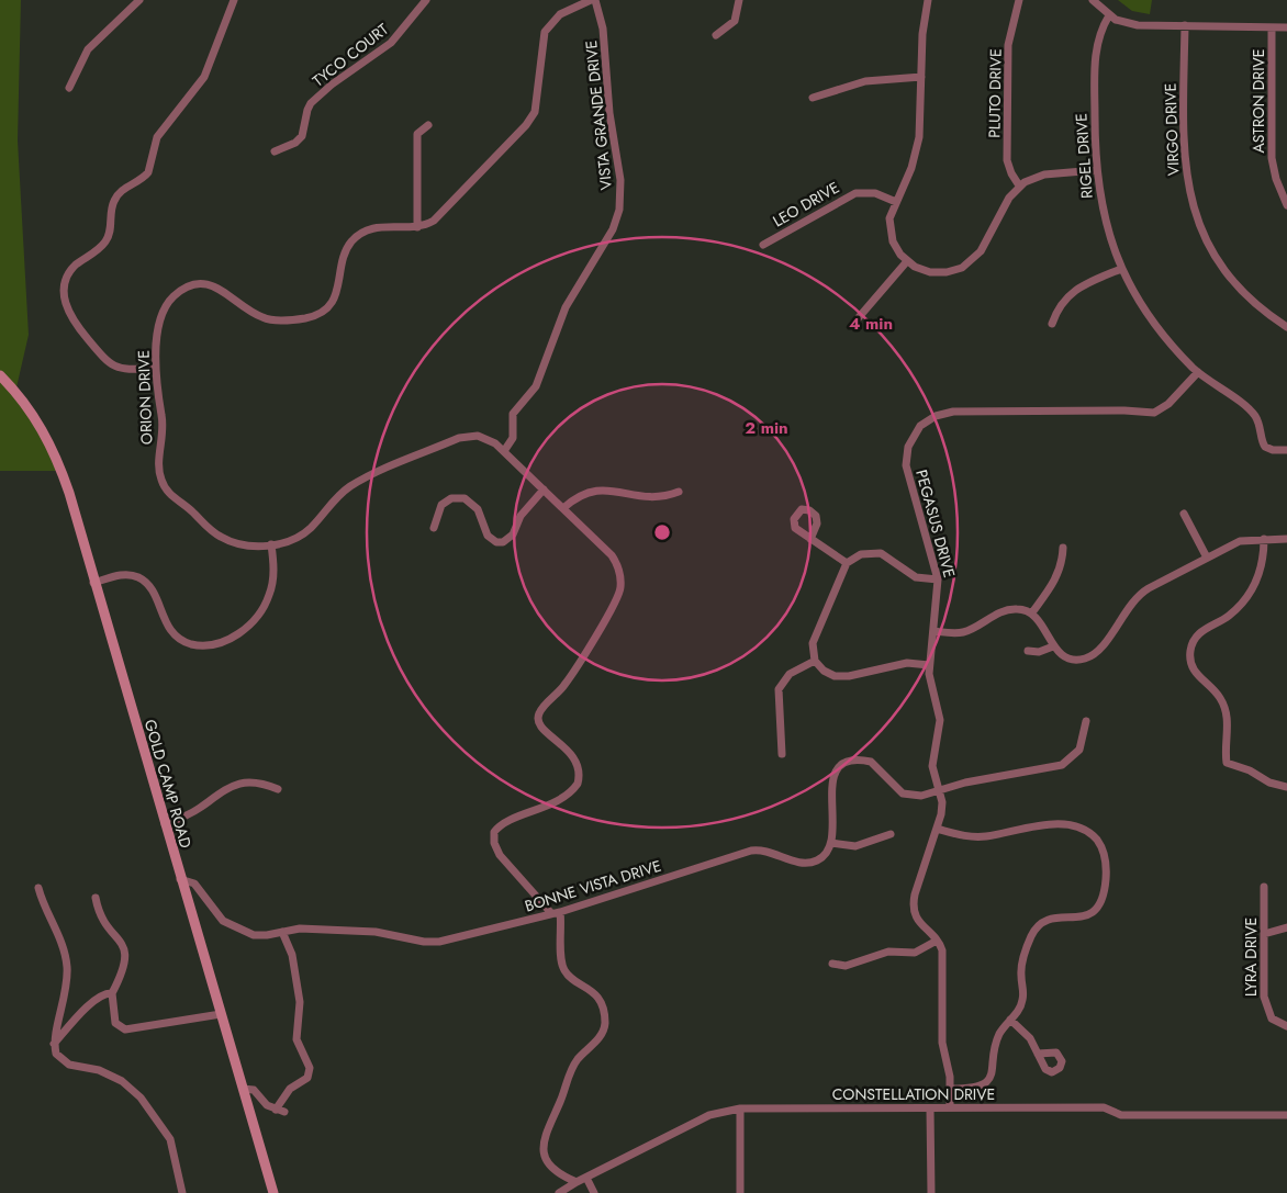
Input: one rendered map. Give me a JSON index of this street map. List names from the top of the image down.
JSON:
{
  "streets": {
    "street": [
      "TYCO COURT",
      "PLUTO DRIVE",
      "ASTRON DRIVE",
      "VISTA GRANDE DRIVE",
      "VIRGO DRIVE",
      "RIGEL DRIVE",
      "LEO DRIVE",
      "ORION DRIVE",
      "PEGASUS DRIVE",
      "GOLD CAMP ROAD",
      "BONNE VISTA DRIVE",
      "LYRA DRIVE",
      "CONSTELLATION DRIVE"
    ]
  },
  "crossings": [
    ["VISTA GRANDE DRIVE", "ORION DRIVE"],
    ["RIGEL DRIVE", "PEGASUS DRIVE"],
    ["PEGASUS DRIVE", "CONSTELLATION DRIVE"],
    ["GOLD CAMP ROAD", "BONNE VISTA DRIVE"]
  ],
  "rings": ["4 min", "2 min"]
}
